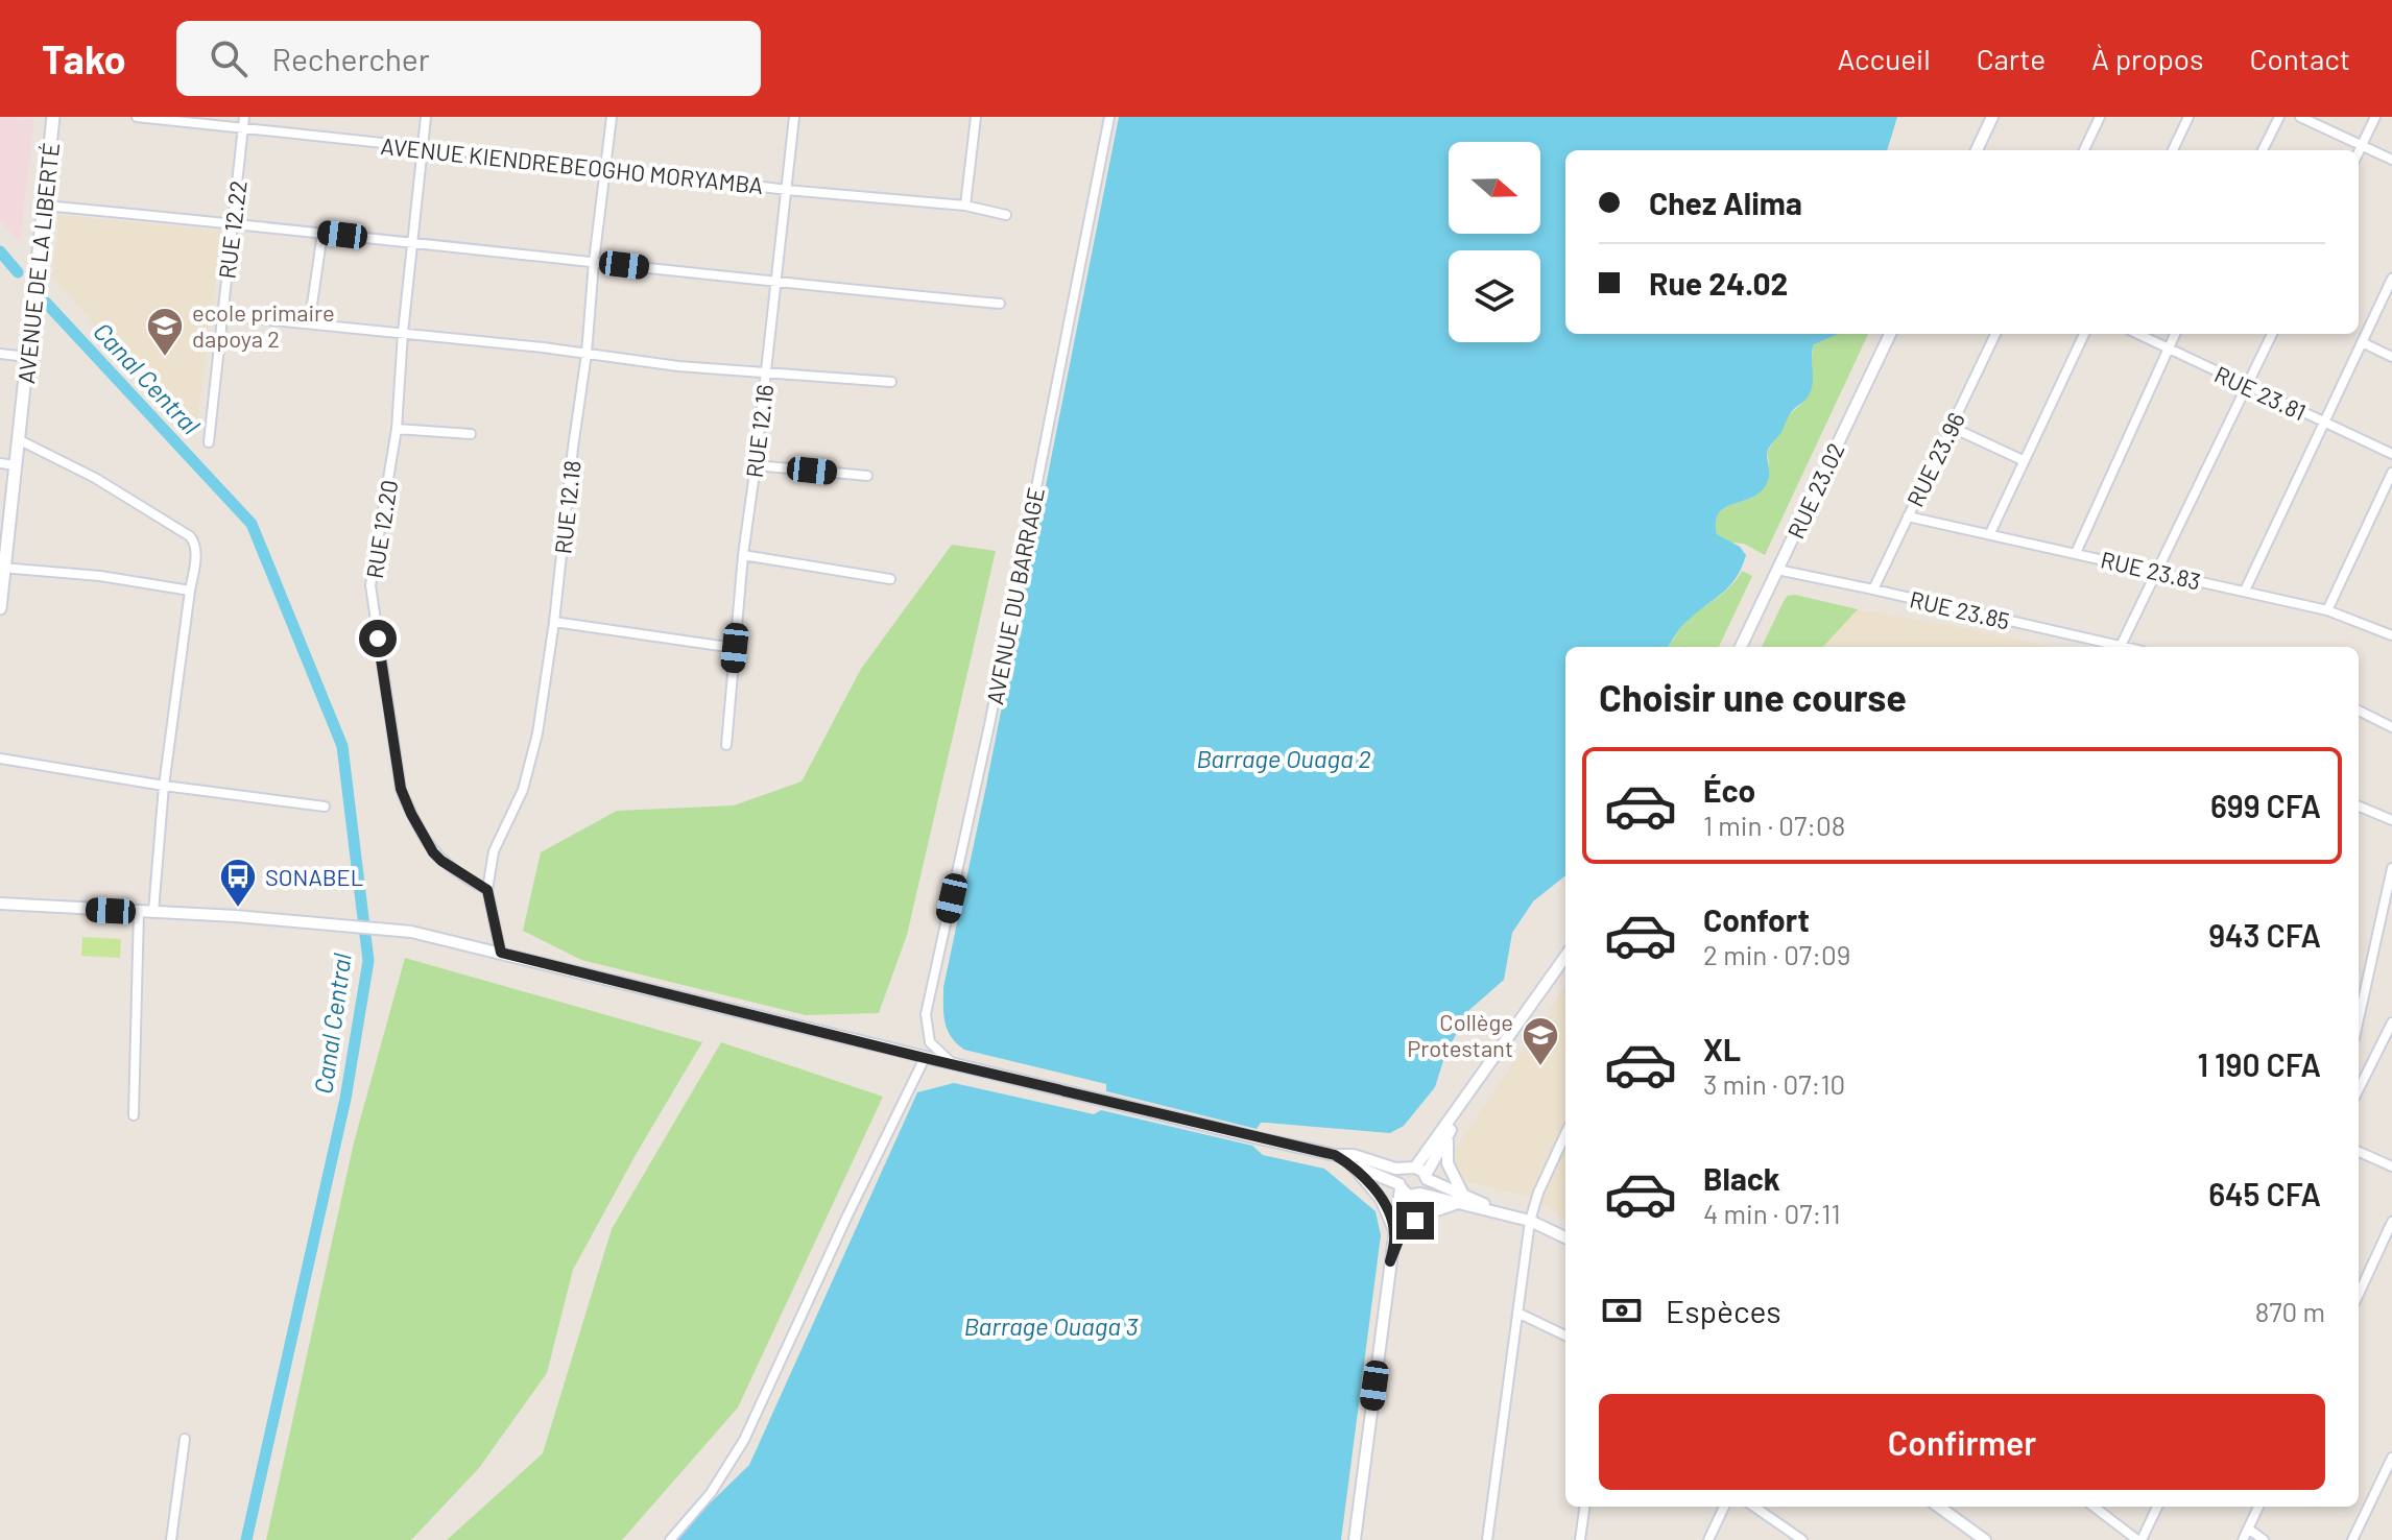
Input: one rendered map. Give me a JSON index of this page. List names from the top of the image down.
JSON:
{
  "streets": {
    "main road": ["AVENUE DE LA LIBERTÉ"],
    "street": [
      "AVENUE KIENDREBEOGHO MORYAMBA",
      "RUE 12.22",
      "RUE 23.81",
      "RUE 12.16",
      "RUE 23.96",
      "RUE 23.02",
      "RUE 12.18",
      "RUE 12.20",
      "RUE 23.83",
      "AVENUE DU BARRAGE",
      "RUE 23.85"
    ]
  },
  "crossings": [
    ["AVENUE KIENDREBEOGHO MORYAMBA", "RUE 12.22"],
    ["AVENUE KIENDREBEOGHO MORYAMBA", "RUE 12.16"],
    ["AVENUE KIENDREBEOGHO MORYAMBA", "RUE 12.18"],
    ["AVENUE KIENDREBEOGHO MORYAMBA", "RUE 12.20"],
    ["RUE 23.96", "RUE 23.83"],
    ["RUE 23.96", "RUE 23.85"],
    ["RUE 23.02", "RUE 23.85"],
    ["RUE 12.18", "RUE 12.20"]
  ],
  "water": ["Canal Central", "Barrage Ouaga 2", "Barrage Ouaga 3"],
  "places": {
    "school or university": ["ecole primaire dapoya 2", "Collège Protestant"],
    "bus stop": ["SONABEL"]
  },
  "north": "right",
  "page": {
    "header": "Tako",
    "search": "Rechercher",
    "nav": [
      "Accueil",
      "Carte",
      "À propos",
      "Contact"
    ],
    "banner": ["Chez Alima", "Rue 24.02"],
    "heading": "Choisir une course",
    "list": [
      {
        "name": "Éco",
        "note": "1 min · 07:08",
        "value": "699 CFA"
      },
      {
        "name": "Confort",
        "note": "2 min · 07:09",
        "value": "943 CFA"
      },
      {
        "name": "XL",
        "note": "3 min · 07:10",
        "value": "1 190 CFA"
      },
      {
        "name": "Black",
        "note": "4 min · 07:11",
        "value": "645 CFA"
      }
    ],
    "pay": ["Espèces", "870 m"],
    "buttons": "Confirmer"
  }
}
